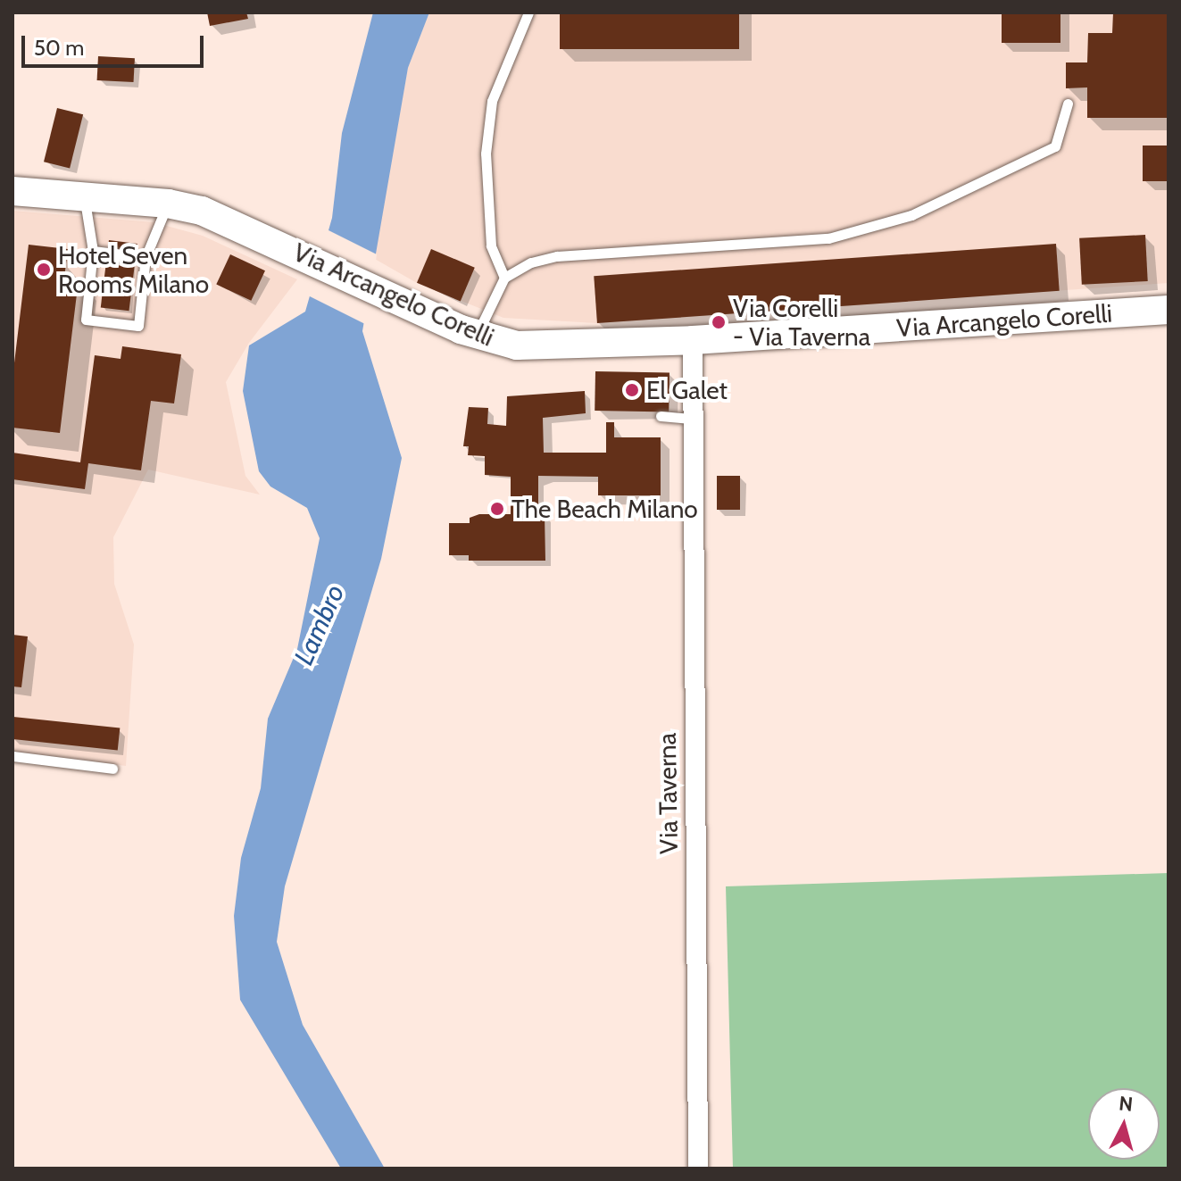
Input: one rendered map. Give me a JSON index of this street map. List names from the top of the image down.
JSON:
{
  "streets": {
    "street": ["Via Arcangelo Corelli", "Via Taverna"]
  },
  "crossings": [
    ["Via Arcangelo Corelli", "Via Taverna"]
  ],
  "water": ["Lambro"],
  "places": [
    "Hotel Seven Rooms Milano",
    "Via Corelli - Via Taverna",
    "El Galet",
    "The Beach Milano"
  ],
  "scale_bar": "50 m",
  "north": "top"
}
